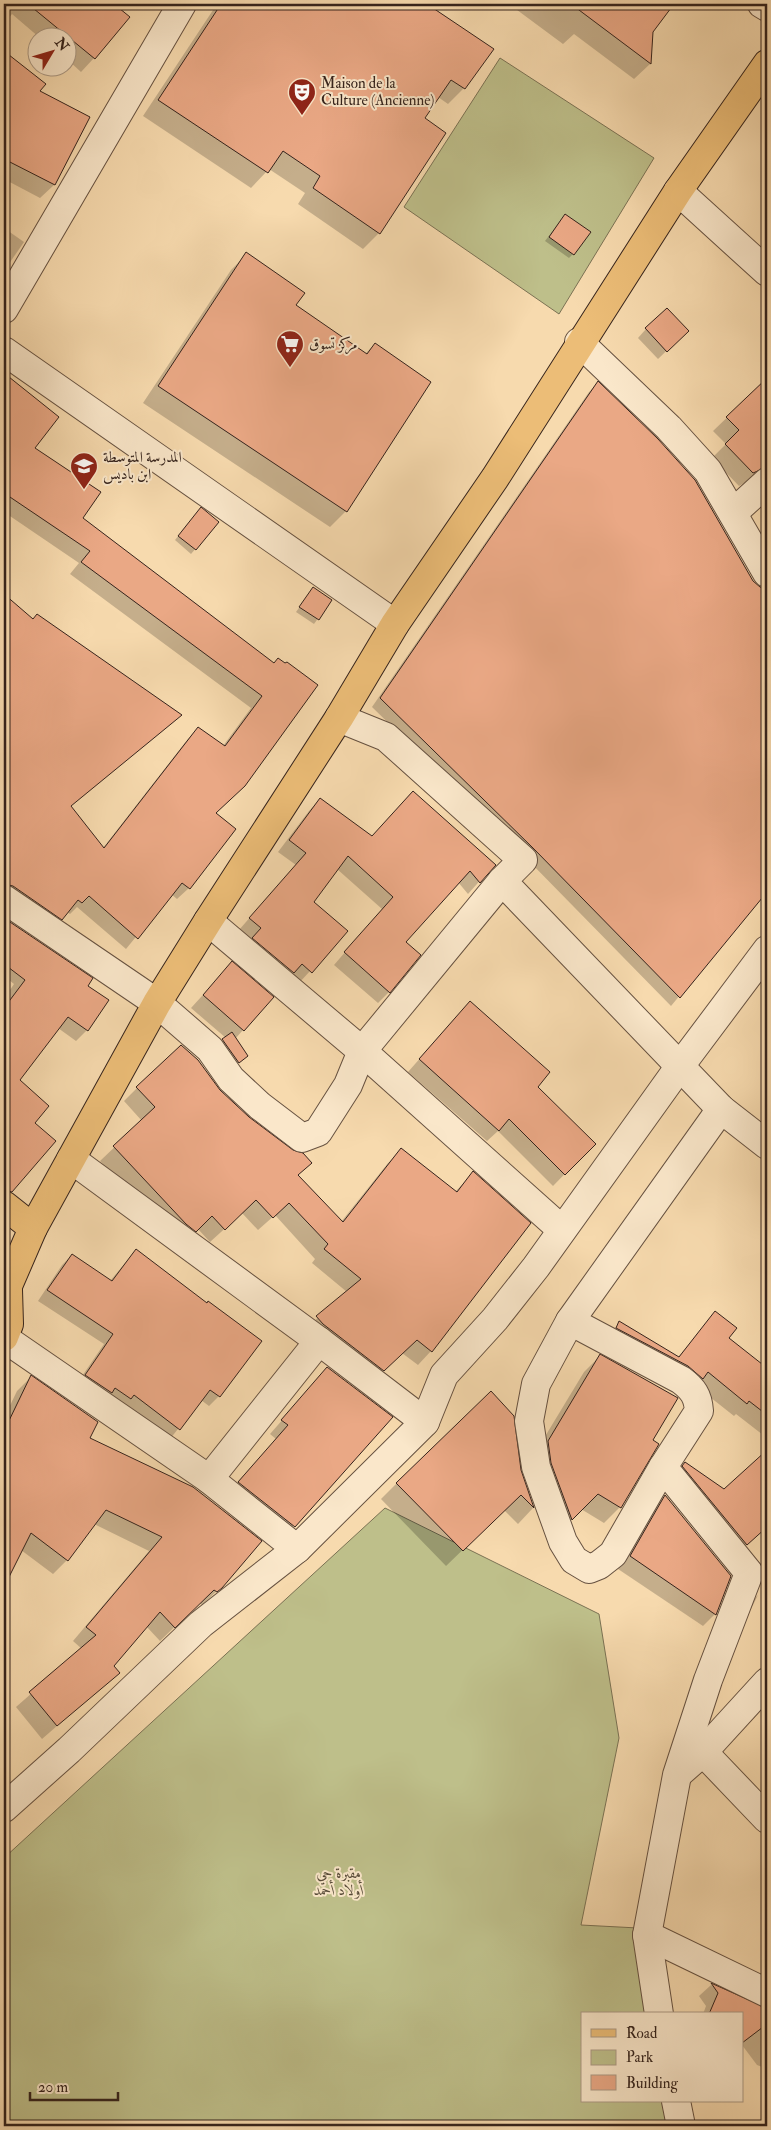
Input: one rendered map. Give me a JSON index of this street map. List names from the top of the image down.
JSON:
{
  "parks": ["مقبرة حي أولاد أحمد"],
  "places": {
    "theatre": ["Maison de la Culture (Ancienne)"],
    "supermarket": ["مركز تسوق"],
    "school or university": ["المدرسة المتوسطة ابن باديس"]
  },
  "legend": ["Road", "Park", "Building"],
  "scale_bar": "20 m",
  "north": "top right"
}
